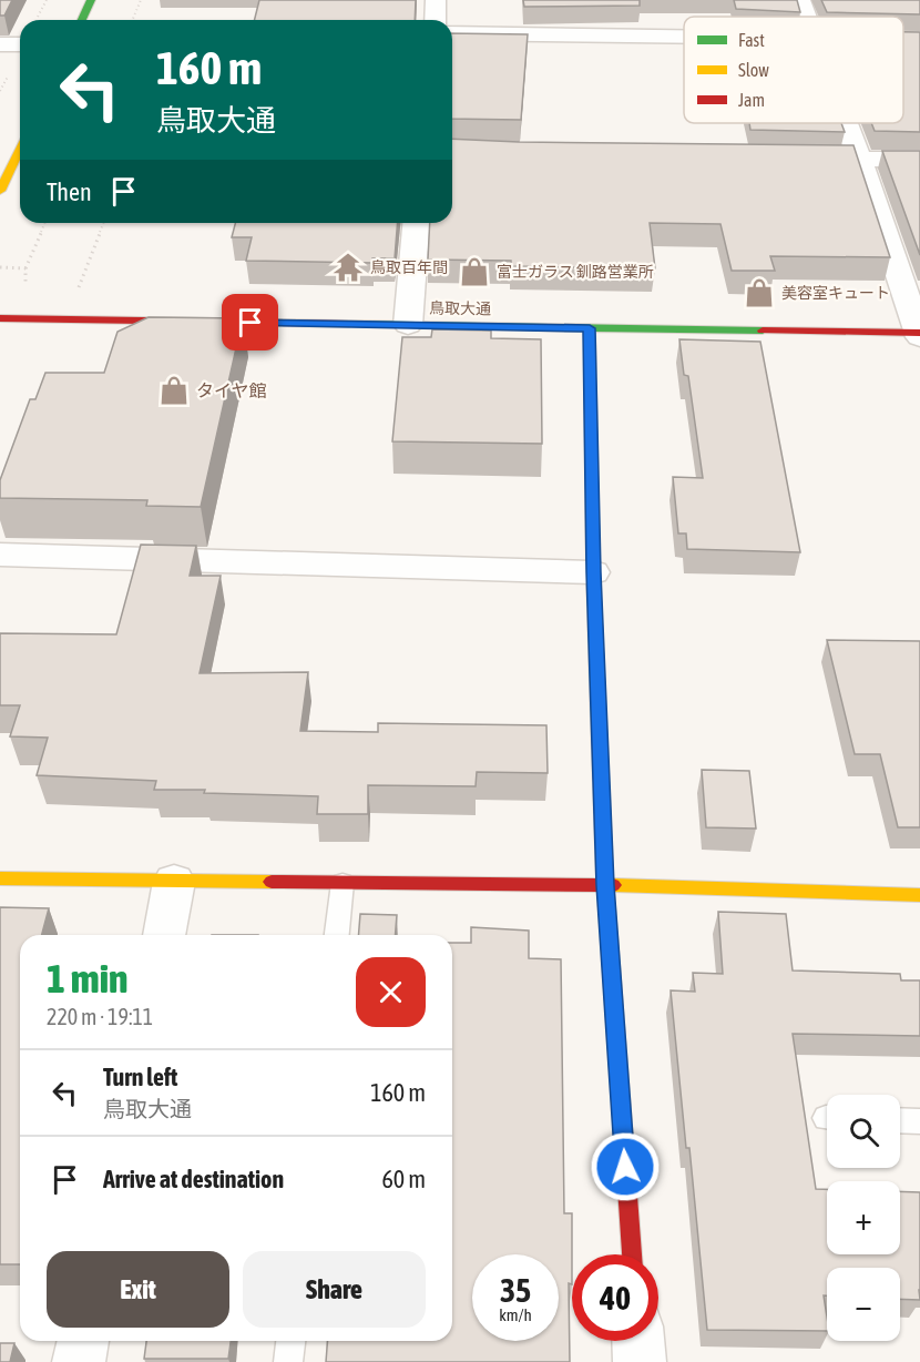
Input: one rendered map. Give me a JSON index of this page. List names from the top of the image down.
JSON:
{
  "streets": {
    "main road": ["鳥取大通"]
  },
  "places": {
    "temple": ["鳥取百年間"],
    "shop": ["富士ガラス 釧路営業所", "美容室キュート", "タイヤ館"]
  },
  "legend": ["Fast", "Slow", "Jam"],
  "page": {
    "turn": ["160 m", "鳥取大通"],
    "then": "Then",
    "heading": ["1 min", "220 m · 19:11"],
    "list": [
      {
        "name": "Turn left",
        "note": "鳥取大通",
        "value": "160 m"
      },
      {
        "name": "Arrive at destination",
        "value": "60 m"
      }
    ],
    "map_buttons": ["+", "−"],
    "buttons": ["Exit", "Share"],
    "speed": "35 km/h",
    "limit": "40"
  }
}
